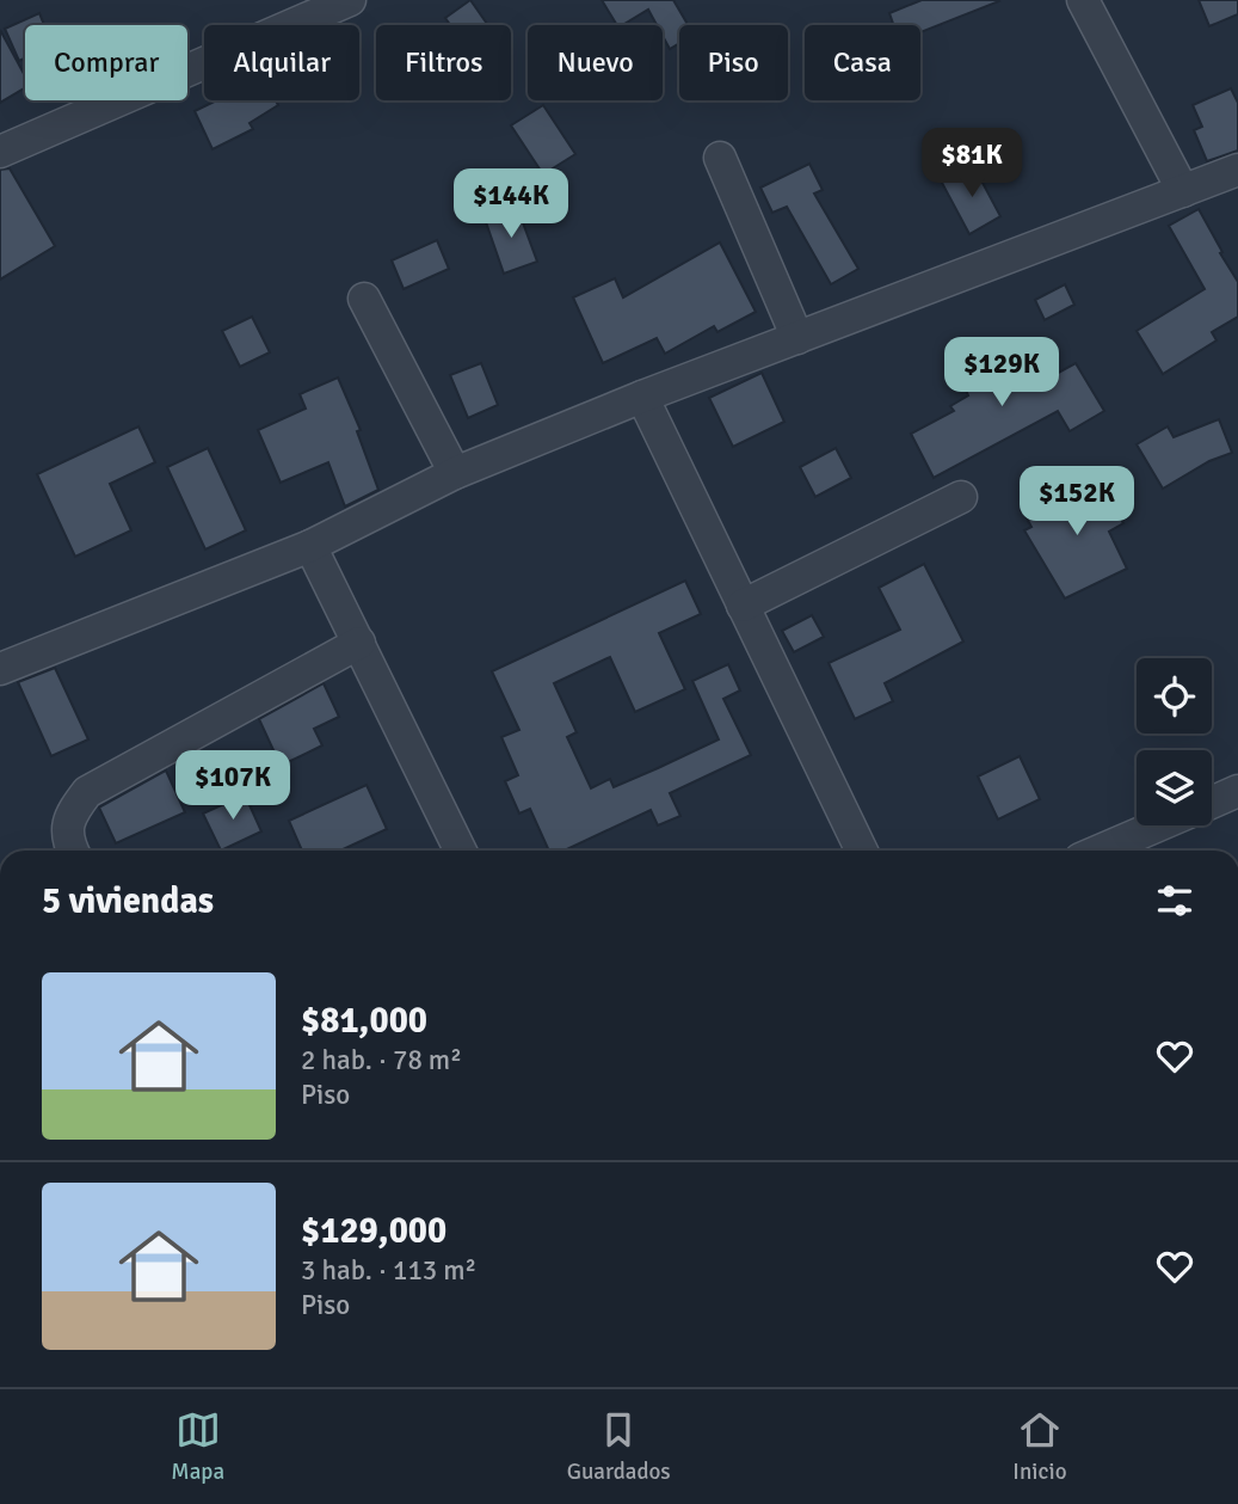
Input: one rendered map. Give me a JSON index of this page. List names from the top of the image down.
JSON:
{
  "page": {
    "chip": [
      "Comprar",
      "Alquilar",
      "Filtros",
      "Nuevo",
      "Piso",
      "Casa"
    ],
    "price": [
      "$81K",
      "$144K",
      "$129K",
      "$152K",
      "$107K"
    ],
    "heading": "5 viviendas",
    "list": [
      {
        "name": "$81,000",
        "note": "2 hab. · 78 m² · Piso"
      },
      {
        "name": "$129,000",
        "note": "3 hab. · 113 m² · Piso"
      }
    ],
    "tabs": ["Mapa", "Guardados", "Inicio"]
  }
}
